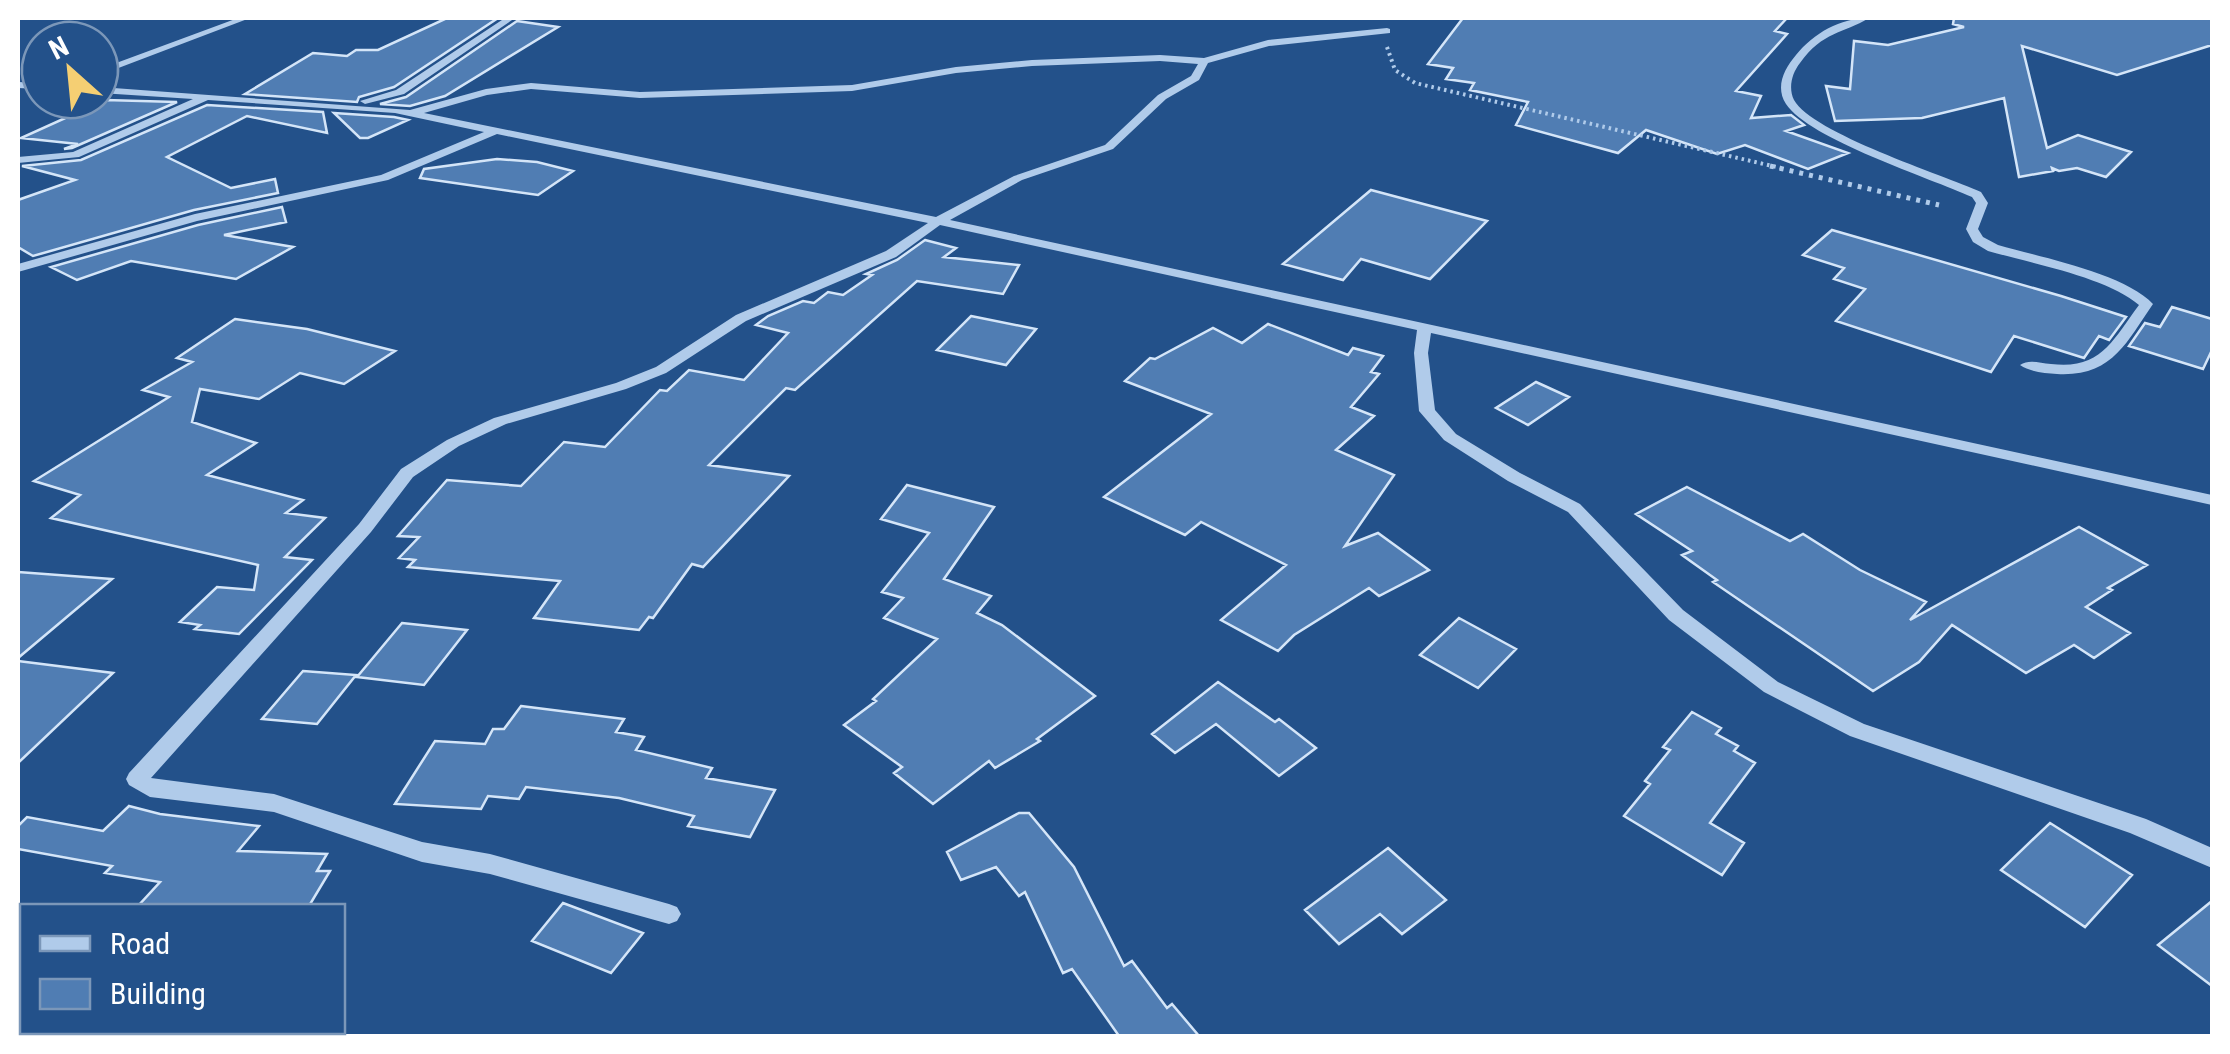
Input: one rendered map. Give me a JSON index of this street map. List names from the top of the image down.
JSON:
{
  "legend": ["Road", "Building"],
  "north": "top left"
}
